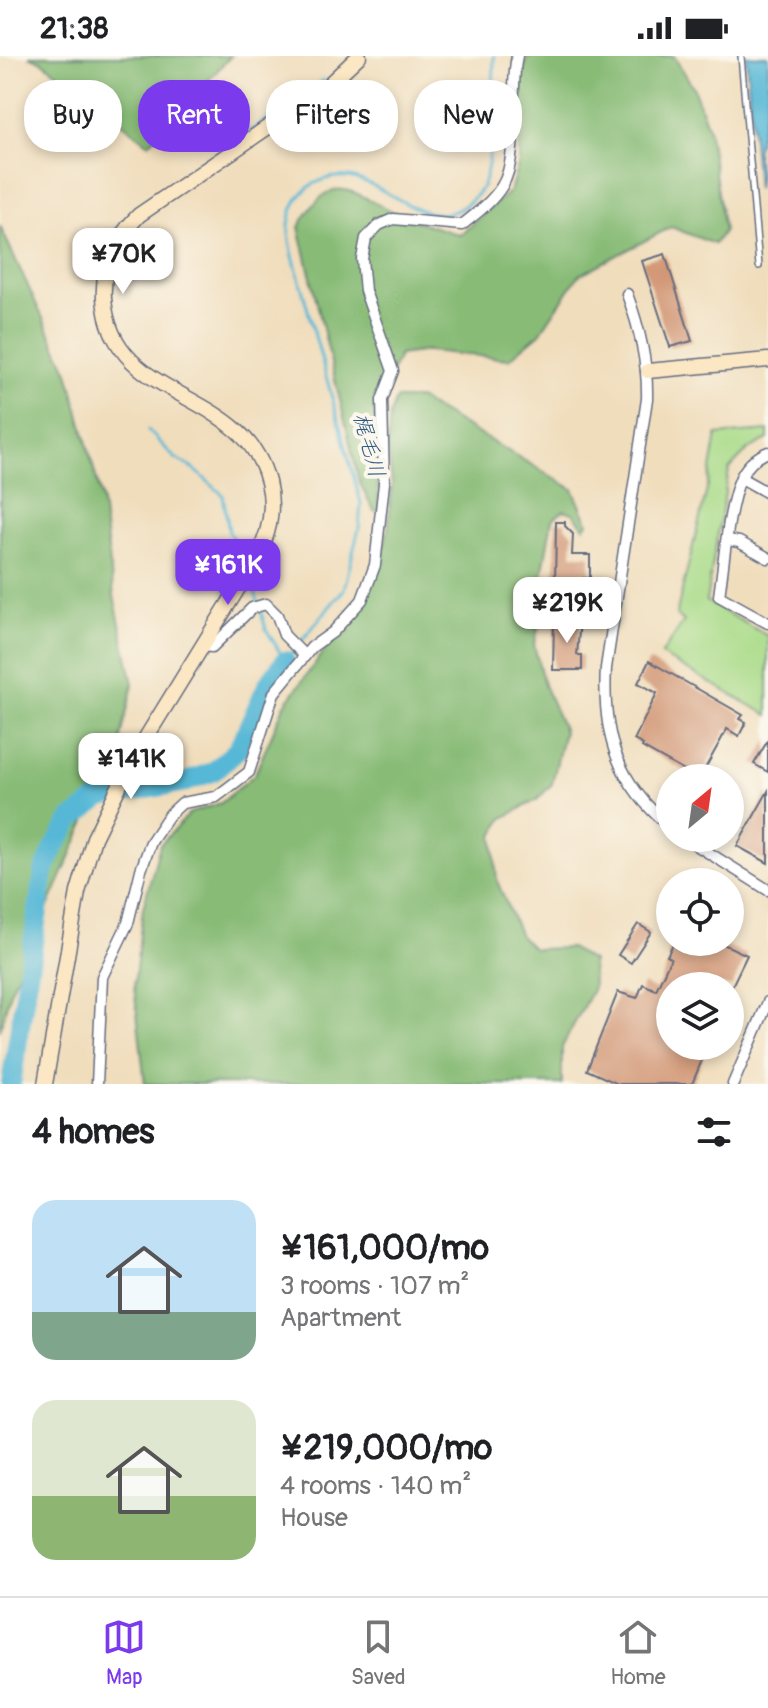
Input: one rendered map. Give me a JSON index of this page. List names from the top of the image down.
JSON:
{
  "water": ["梶毛川"],
  "north": "top right",
  "page": {
    "status": "21:38",
    "chip": [
      "Buy",
      "Rent",
      "Filters",
      "New"
    ],
    "price": [
      "¥70K",
      "¥161K",
      "¥219K",
      "¥141K"
    ],
    "heading": "4 homes",
    "list": [
      {
        "name": "¥161,000/mo",
        "note": "3 rooms · 107 m² · Apartment"
      },
      {
        "name": "¥219,000/mo",
        "note": "4 rooms · 140 m² · House"
      }
    ],
    "tabs": ["Map", "Saved", "Home"]
  }
}
